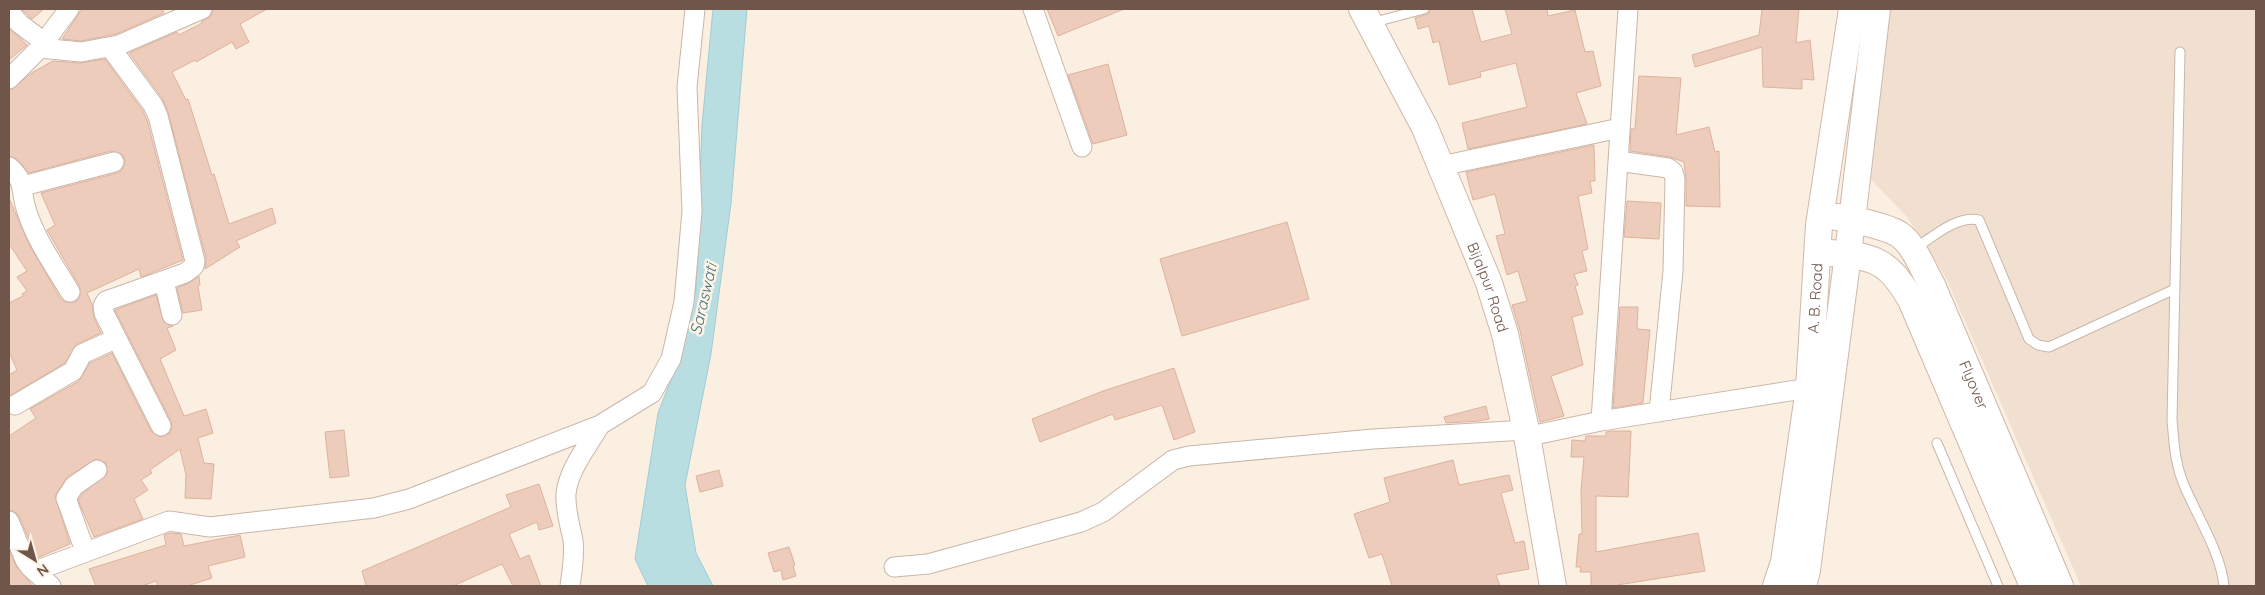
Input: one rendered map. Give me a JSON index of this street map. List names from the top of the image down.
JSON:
{
  "streets": {
    "main road": ["Bijalpur Road", "A. B. Road", "Flyover"]
  },
  "crossings": [
    ["A. B. Road", "Flyover"]
  ],
  "water": ["Saraswati"],
  "north": "bottom right"
}
